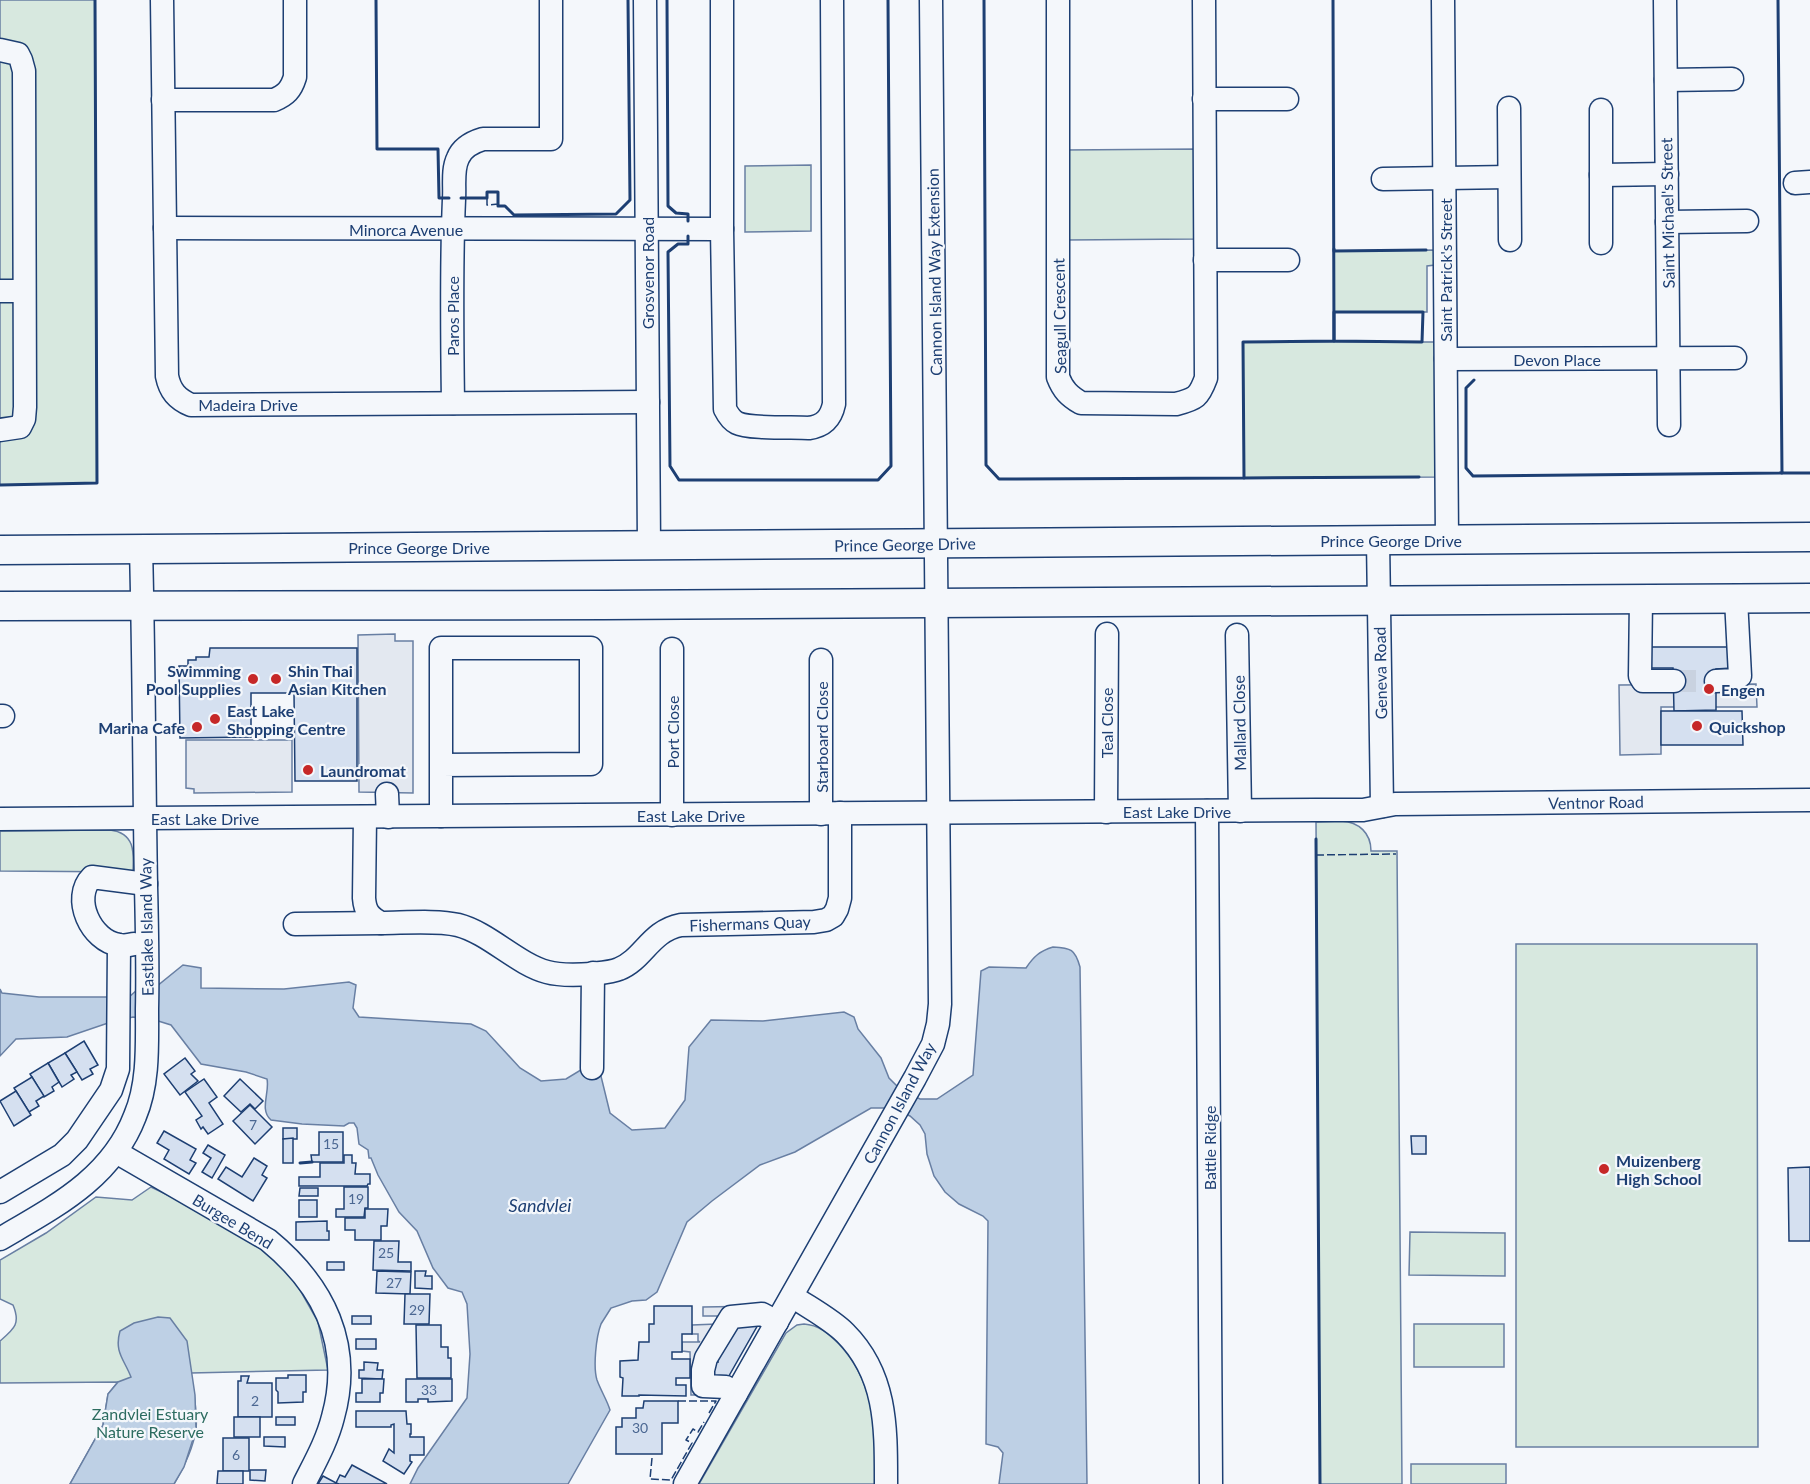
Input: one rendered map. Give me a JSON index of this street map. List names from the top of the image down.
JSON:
{
  "streets": {
    "main road": ["Prince George Drive"],
    "street": [
      "Saint Michael's Street",
      "Minorca Avenue",
      "Saint Patrick's Street",
      "Cannon Island Way Extension",
      "Grosvenor Road",
      "Paros Place",
      "Seagull Crescent",
      "Devon Place",
      "Madeira Drive",
      "Geneva Road",
      "Teal Close",
      "Mallard Close",
      "Port Close",
      "Starboard Close",
      "Ventnor Road",
      "East Lake Drive",
      "Fishermans Quay",
      "Eastlake Island Way",
      "Cannon Island Way",
      "Battle Ridge",
      "Burgee Bend"
    ]
  },
  "crossings": [
    ["Saint Michael's Street", "Devon Place"],
    ["Minorca Avenue", "Grosvenor Road"],
    ["Minorca Avenue", "Paros Place"],
    ["Minorca Avenue", "Madeira Drive"],
    ["Saint Patrick's Street", "Devon Place"],
    ["Saint Patrick's Street", "Prince George Drive"],
    ["Cannon Island Way Extension", "Prince George Drive"],
    ["Cannon Island Way Extension", "Cannon Island Way"],
    ["Grosvenor Road", "Madeira Drive"],
    ["Grosvenor Road", "Prince George Drive"],
    ["Paros Place", "Madeira Drive"],
    ["Prince George Drive", "Geneva Road"],
    ["Prince George Drive", "Eastlake Island Way"],
    ["Geneva Road", "Ventnor Road"],
    ["Geneva Road", "East Lake Drive"],
    ["Teal Close", "East Lake Drive"],
    ["Mallard Close", "East Lake Drive"],
    ["Port Close", "East Lake Drive"],
    ["Starboard Close", "East Lake Drive"],
    ["Starboard Close", "Fishermans Quay"],
    ["Ventnor Road", "East Lake Drive"],
    ["East Lake Drive", "Fishermans Quay"],
    ["East Lake Drive", "Eastlake Island Way"],
    ["East Lake Drive", "Cannon Island Way"],
    ["East Lake Drive", "Battle Ridge"],
    ["Eastlake Island Way", "Burgee Bend"]
  ],
  "water": ["Sandvlei"],
  "parks": ["Zandvlei Estuary Nature Reserve"],
  "places": [
    "Swimming Pool Supplies",
    "Shin Thai Asian Kitchen",
    "Engen",
    "East Lake Shopping Centre",
    "Quickshop",
    "Marina Cafe",
    "Laundromat",
    "Muizenberg High School"
  ],
  "house_numbers": [
    "7",
    "15",
    "19",
    "25",
    "27",
    "29",
    "33",
    "2",
    "30",
    "6"
  ]
}
